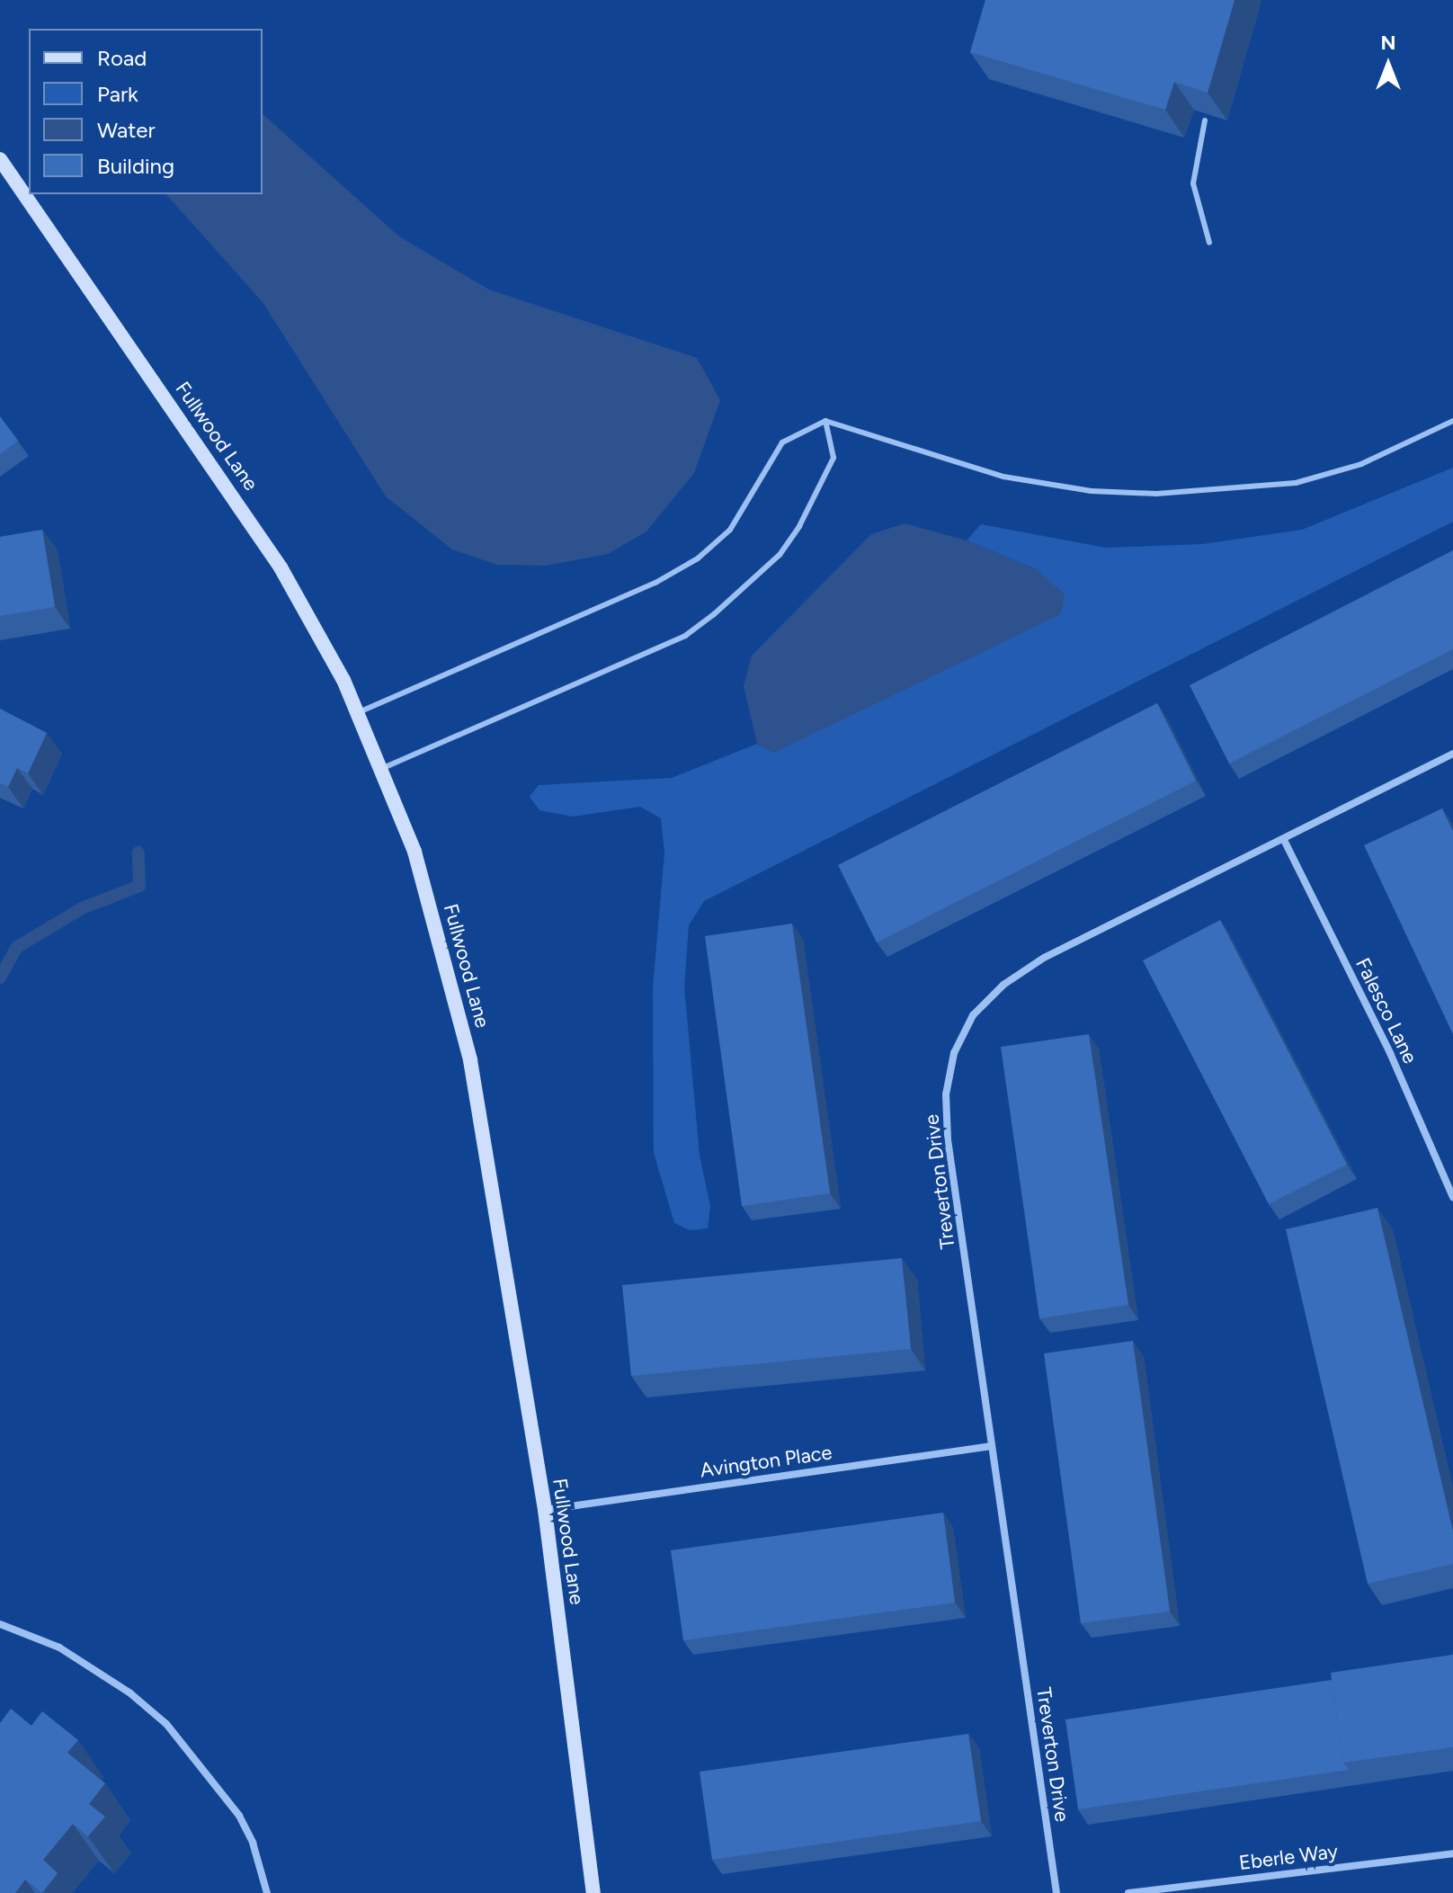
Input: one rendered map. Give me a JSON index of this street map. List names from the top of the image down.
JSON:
{
  "streets": {
    "street": [
      "Fullwood Lane",
      "Falesco Lane",
      "Treverton Drive",
      "Avington Place",
      "Eberle Way"
    ]
  },
  "crossings": [
    ["Fullwood Lane", "Avington Place"],
    ["Falesco Lane", "Treverton Drive"],
    ["Treverton Drive", "Avington Place"]
  ],
  "legend": [
    "Road",
    "Park",
    "Water",
    "Building"
  ],
  "north": "top"
}
